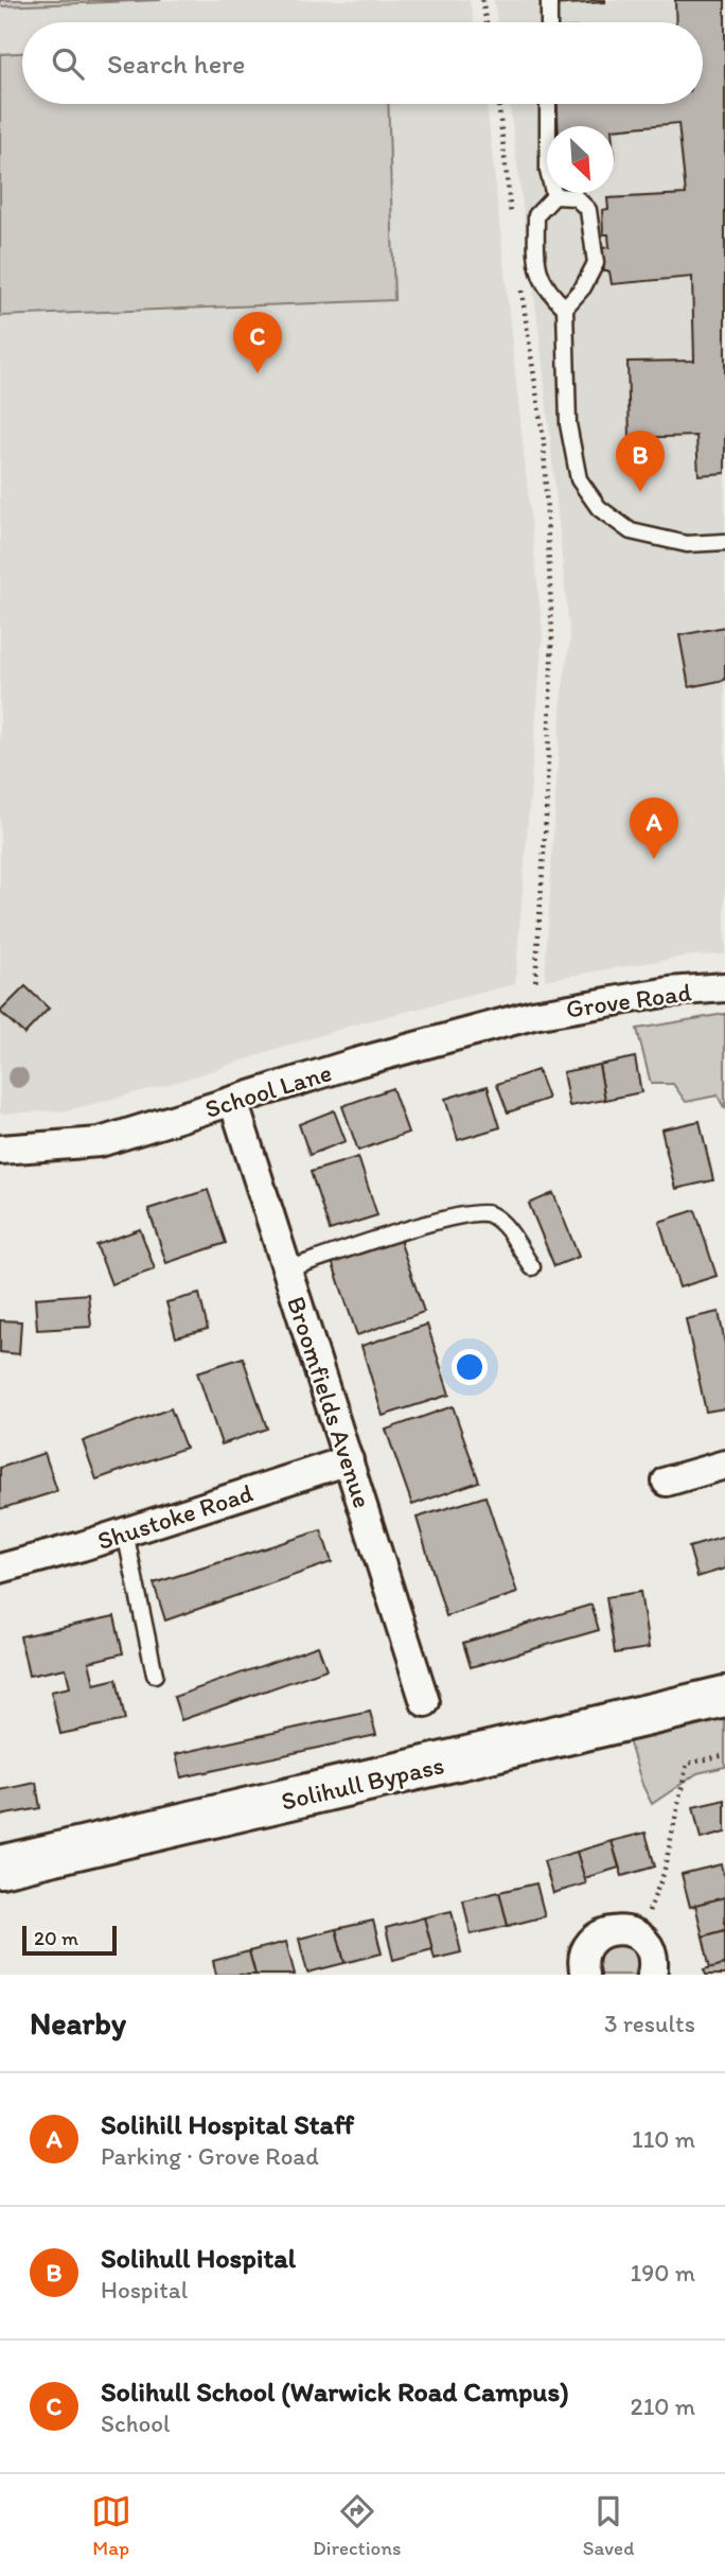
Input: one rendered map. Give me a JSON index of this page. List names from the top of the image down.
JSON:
{
  "streets": {
    "highway": ["Solihull Bypass"],
    "street": [
      "Grove Road",
      "School Lane",
      "Broomfields Avenue",
      "Shustoke Road"
    ]
  },
  "crossings": [
    ["Grove Road", "School Lane"],
    ["School Lane", "Broomfields Avenue"],
    ["Broomfields Avenue", "Shustoke Road"]
  ],
  "scale_bar": "20 m",
  "north": "bottom right",
  "page": {
    "search": "Search here",
    "pins": ["C", "B", "A"],
    "scale": "20 m",
    "heading": ["Nearby", "3 results"],
    "list": [
      {
        "mark": "A",
        "name": "Solihill Hospital Staff",
        "note": "Parking · Grove Road",
        "value": "110 m"
      },
      {
        "mark": "B",
        "name": "Solihull Hospital",
        "note": "Hospital",
        "value": "190 m"
      },
      {
        "mark": "C",
        "name": "Solihull School (Warwick Road Campus)",
        "note": "School",
        "value": "210 m"
      }
    ],
    "nav": ["Map", "Directions", "Saved"]
  }
}
